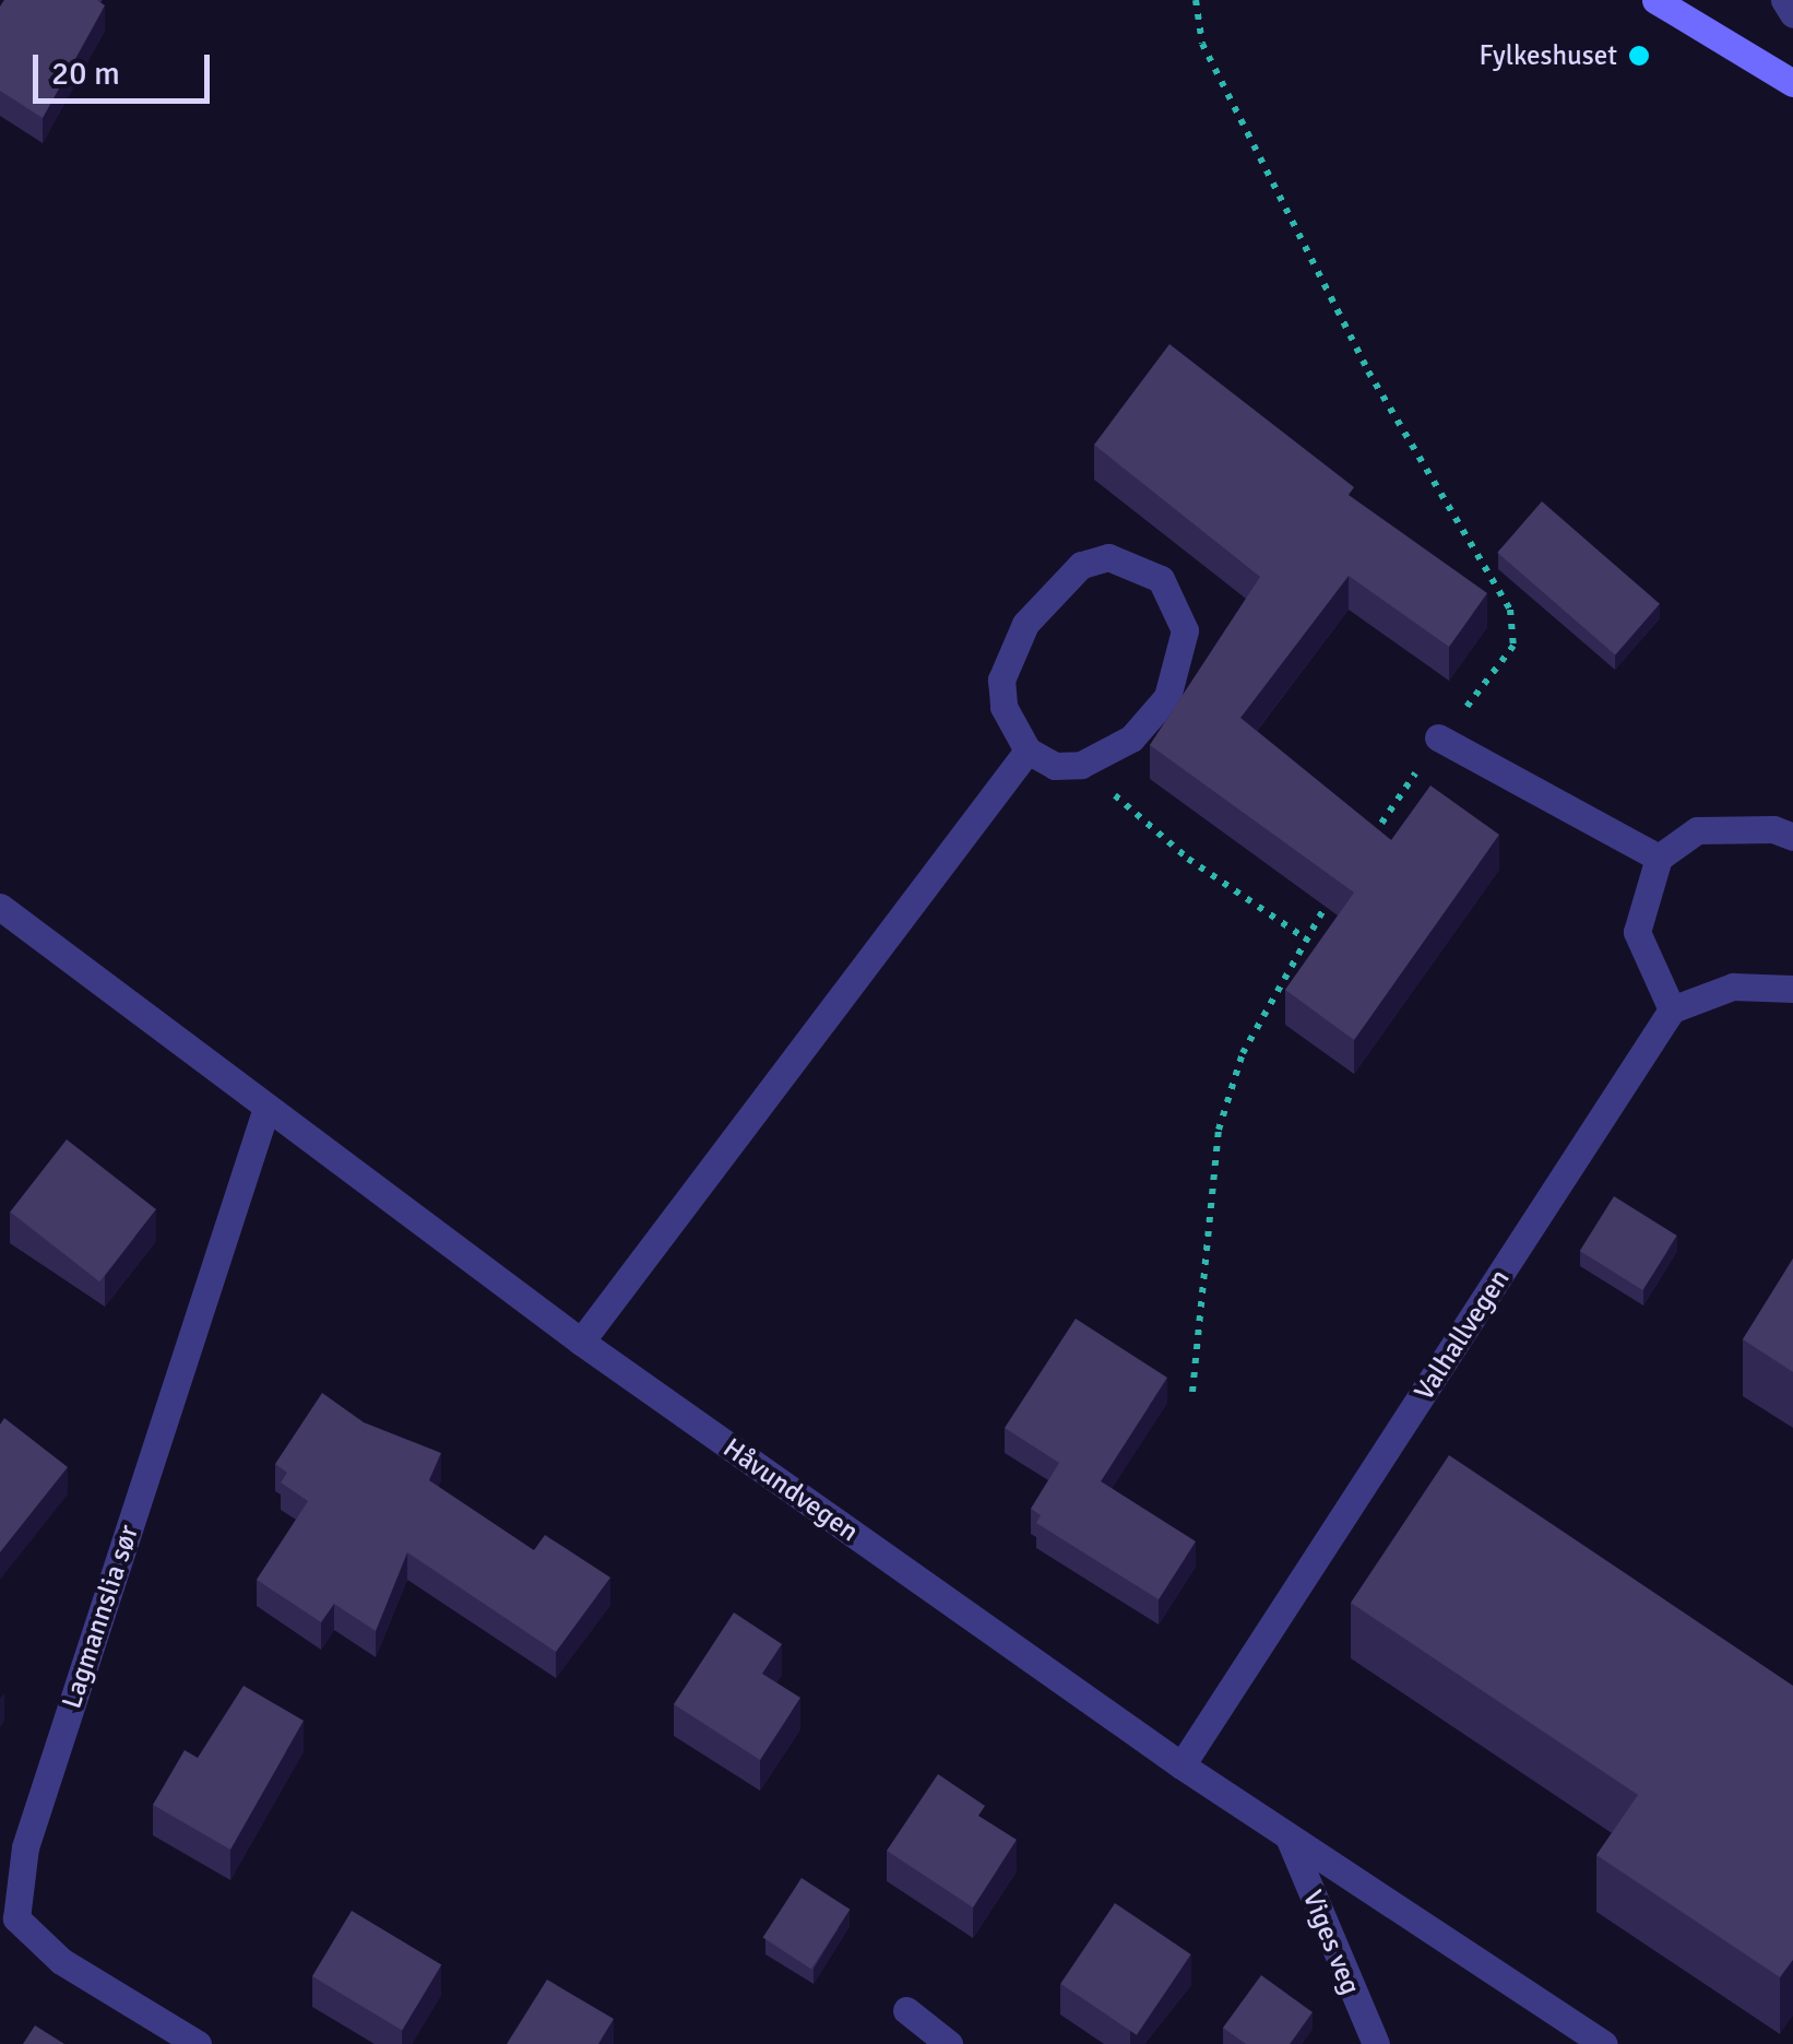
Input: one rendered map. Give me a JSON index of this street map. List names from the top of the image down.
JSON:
{
  "streets": {
    "street": [
      "Valhallvegen",
      "Håvundvegen",
      "Lagmannslia sør",
      "Viges veg"
    ]
  },
  "crossings": [
    ["Valhallvegen", "Håvundvegen"],
    ["Håvundvegen", "Lagmannslia sør"],
    ["Håvundvegen", "Viges veg"]
  ],
  "places": ["Fylkeshuset"],
  "scale_bar": "20 m"
}
